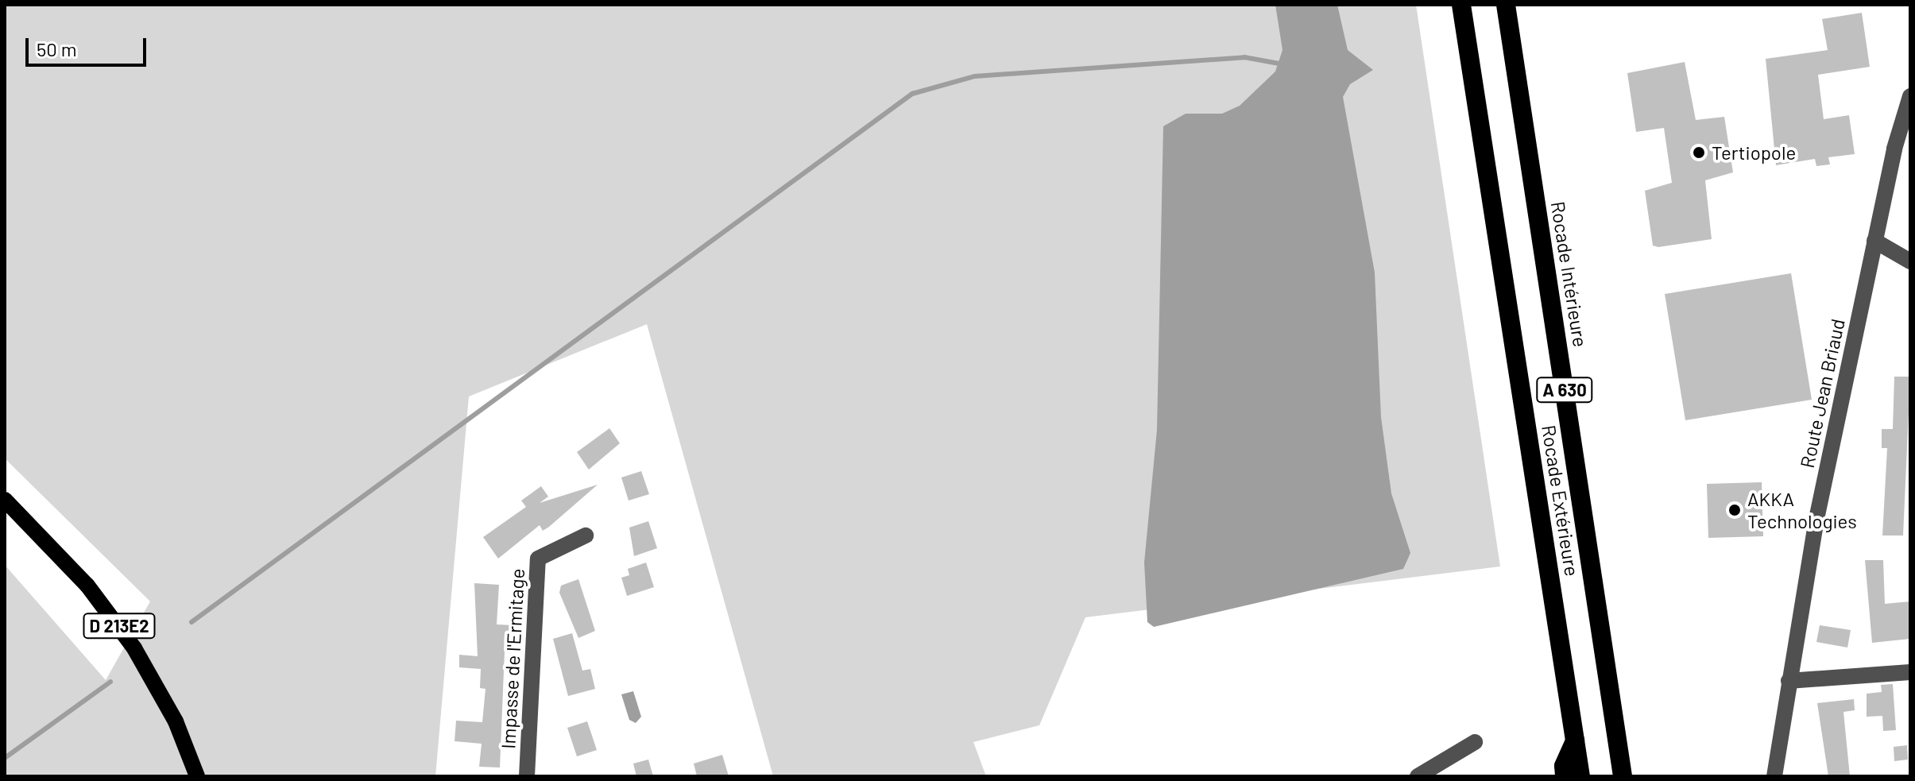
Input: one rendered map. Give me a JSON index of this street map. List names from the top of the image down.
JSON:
{
  "streets": {
    "highway": ["Rocade Intérieure", "A 630", "Rocade Extérieure"],
    "main road": ["D 213E2"],
    "street": ["Route Jean Briaud", "Impasse de l'Ermitage"]
  },
  "places": ["Tertiopole", "AKKA Technologies"],
  "scale_bar": "50 m"
}
